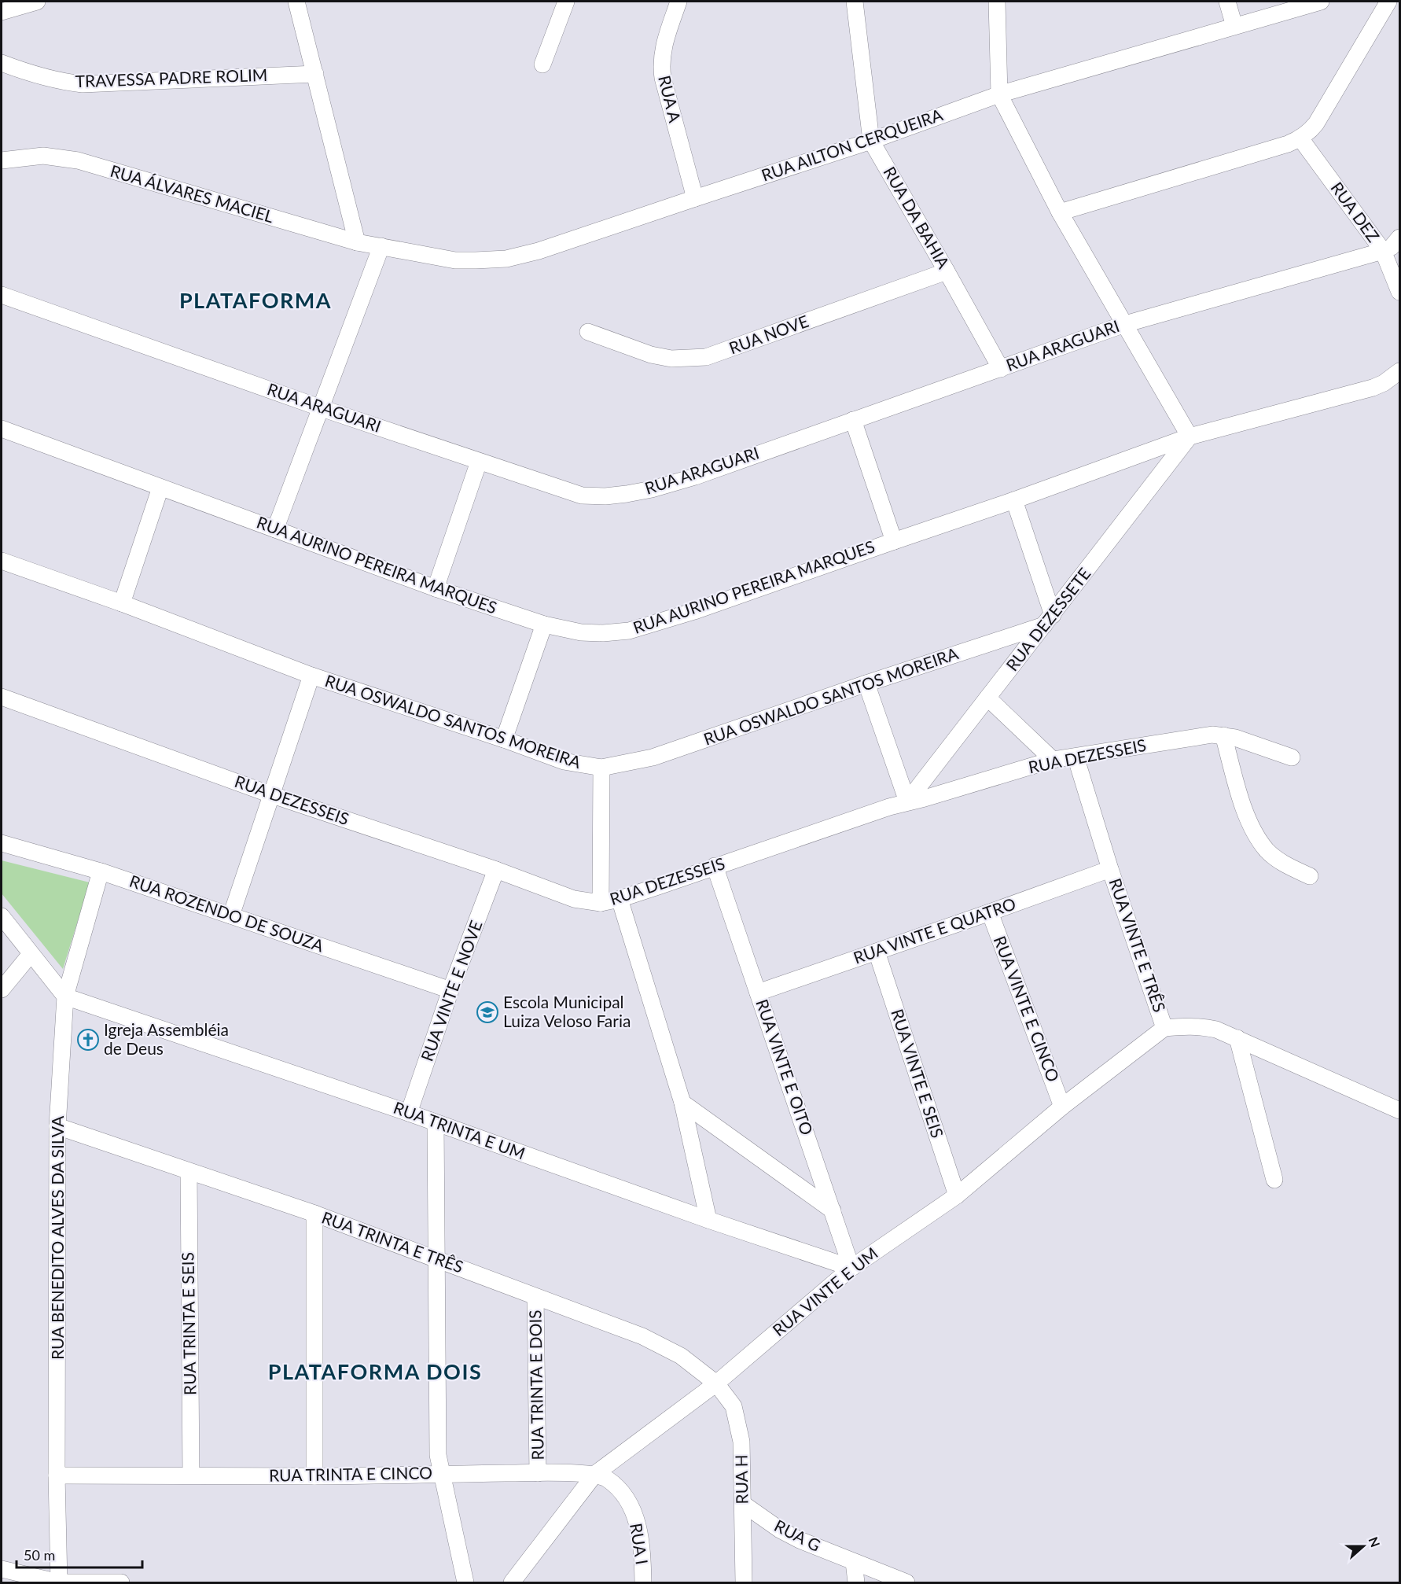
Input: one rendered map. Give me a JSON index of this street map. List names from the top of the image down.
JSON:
{
  "streets": {
    "street": [
      "TRAVESSA PADRE ROLIM",
      "RUA A",
      "RUA AILTON CERQUEIRA",
      "RUA ÁLVARES MACIEL",
      "RUA DEZ",
      "RUA DA BAHIA",
      "RUA NOVE",
      "RUA ARAGUARI",
      "RUA AURINO PEREIRA MARQUES",
      "RUA DEZESSETE",
      "RUA OSWALDO SANTOS MOREIRA",
      "RUA DEZESSEIS",
      "RUA ROZENDO DE SOUZA",
      "RUA VINTE E QUATRO",
      "RUA VINTE E TRÊS",
      "RUA VINTE E NOVE",
      "RUA VINTE E CINCO",
      "RUA VINTE E OITO",
      "RUA VINTE E SEIS",
      "RUA TRINTA E UM",
      "RUA BENEDITO ALVES DA SILVA",
      "RUA TRINTA E TRÊS",
      "RUA VINTE E UM",
      "RUA TRINTA E SEIS",
      "RUA TRINTA E DOIS",
      "RUA TRINTA E CINCO",
      "RUA H",
      "RUA G",
      "RUA I"
    ]
  },
  "crossings": [
    ["RUA A", "RUA AILTON CERQUEIRA"],
    ["RUA AILTON CERQUEIRA", "RUA ÁLVARES MACIEL"],
    ["RUA AILTON CERQUEIRA", "RUA DA BAHIA"],
    ["RUA DEZ", "RUA ARAGUARI"],
    ["RUA DA BAHIA", "RUA NOVE"],
    ["RUA DA BAHIA", "RUA ARAGUARI"],
    ["RUA AURINO PEREIRA MARQUES", "RUA DEZESSETE"],
    ["RUA DEZESSETE", "RUA OSWALDO SANTOS MOREIRA"],
    ["RUA DEZESSETE", "RUA DEZESSEIS"],
    ["RUA DEZESSEIS", "RUA VINTE E TRÊS"],
    ["RUA DEZESSEIS", "RUA VINTE E NOVE"],
    ["RUA DEZESSEIS", "RUA VINTE E OITO"],
    ["RUA ROZENDO DE SOUZA", "RUA VINTE E NOVE"],
    ["RUA ROZENDO DE SOUZA", "RUA BENEDITO ALVES DA SILVA"],
    ["RUA VINTE E QUATRO", "RUA VINTE E TRÊS"],
    ["RUA VINTE E QUATRO", "RUA VINTE E CINCO"],
    ["RUA VINTE E QUATRO", "RUA VINTE E OITO"],
    ["RUA VINTE E QUATRO", "RUA VINTE E SEIS"],
    ["RUA VINTE E TRÊS", "RUA VINTE E UM"],
    ["RUA VINTE E NOVE", "RUA TRINTA E UM"],
    ["RUA VINTE E CINCO", "RUA VINTE E UM"],
    ["RUA VINTE E OITO", "RUA TRINTA E UM"],
    ["RUA VINTE E OITO", "RUA VINTE E UM"],
    ["RUA VINTE E SEIS", "RUA VINTE E UM"],
    ["RUA TRINTA E UM", "RUA BENEDITO ALVES DA SILVA"],
    ["RUA TRINTA E UM", "RUA VINTE E UM"],
    ["RUA BENEDITO ALVES DA SILVA", "RUA TRINTA E TRÊS"],
    ["RUA BENEDITO ALVES DA SILVA", "RUA TRINTA E CINCO"],
    ["RUA TRINTA E TRÊS", "RUA VINTE E UM"],
    ["RUA TRINTA E TRÊS", "RUA TRINTA E SEIS"],
    ["RUA TRINTA E TRÊS", "RUA TRINTA E DOIS"],
    ["RUA TRINTA E TRÊS", "RUA H"],
    ["RUA VINTE E UM", "RUA TRINTA E CINCO"],
    ["RUA VINTE E UM", "RUA H"],
    ["RUA VINTE E UM", "RUA I"],
    ["RUA TRINTA E SEIS", "RUA TRINTA E CINCO"],
    ["RUA TRINTA E DOIS", "RUA TRINTA E CINCO"],
    ["RUA TRINTA E CINCO", "RUA I"],
    ["RUA H", "RUA G"]
  ],
  "districts": ["PLATAFORMA", "PLATAFORMA DOIS"],
  "places": {
    "school or university": ["Escola Municipal Luiza Veloso Faria"],
    "church": ["Igreja Assembléia de Deus"]
  },
  "scale_bar": "50 m",
  "north": "right"
}
